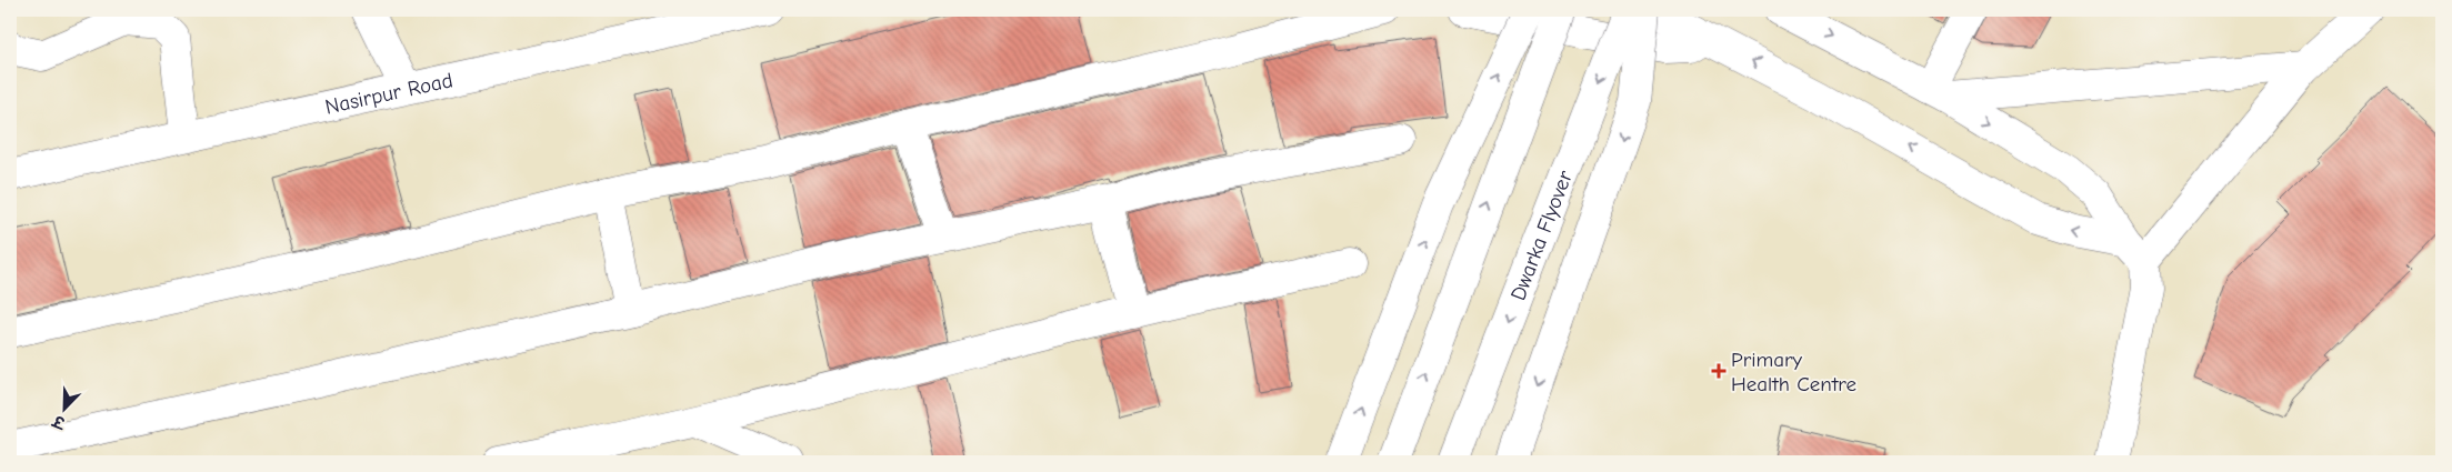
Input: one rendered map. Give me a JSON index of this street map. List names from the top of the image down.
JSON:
{
  "streets": {
    "street": ["Nasirpur Road", "Dwarka Flyover"]
  },
  "places": {
    "health": ["Primary Health Centre"]
  },
  "north": "bottom left"
}
